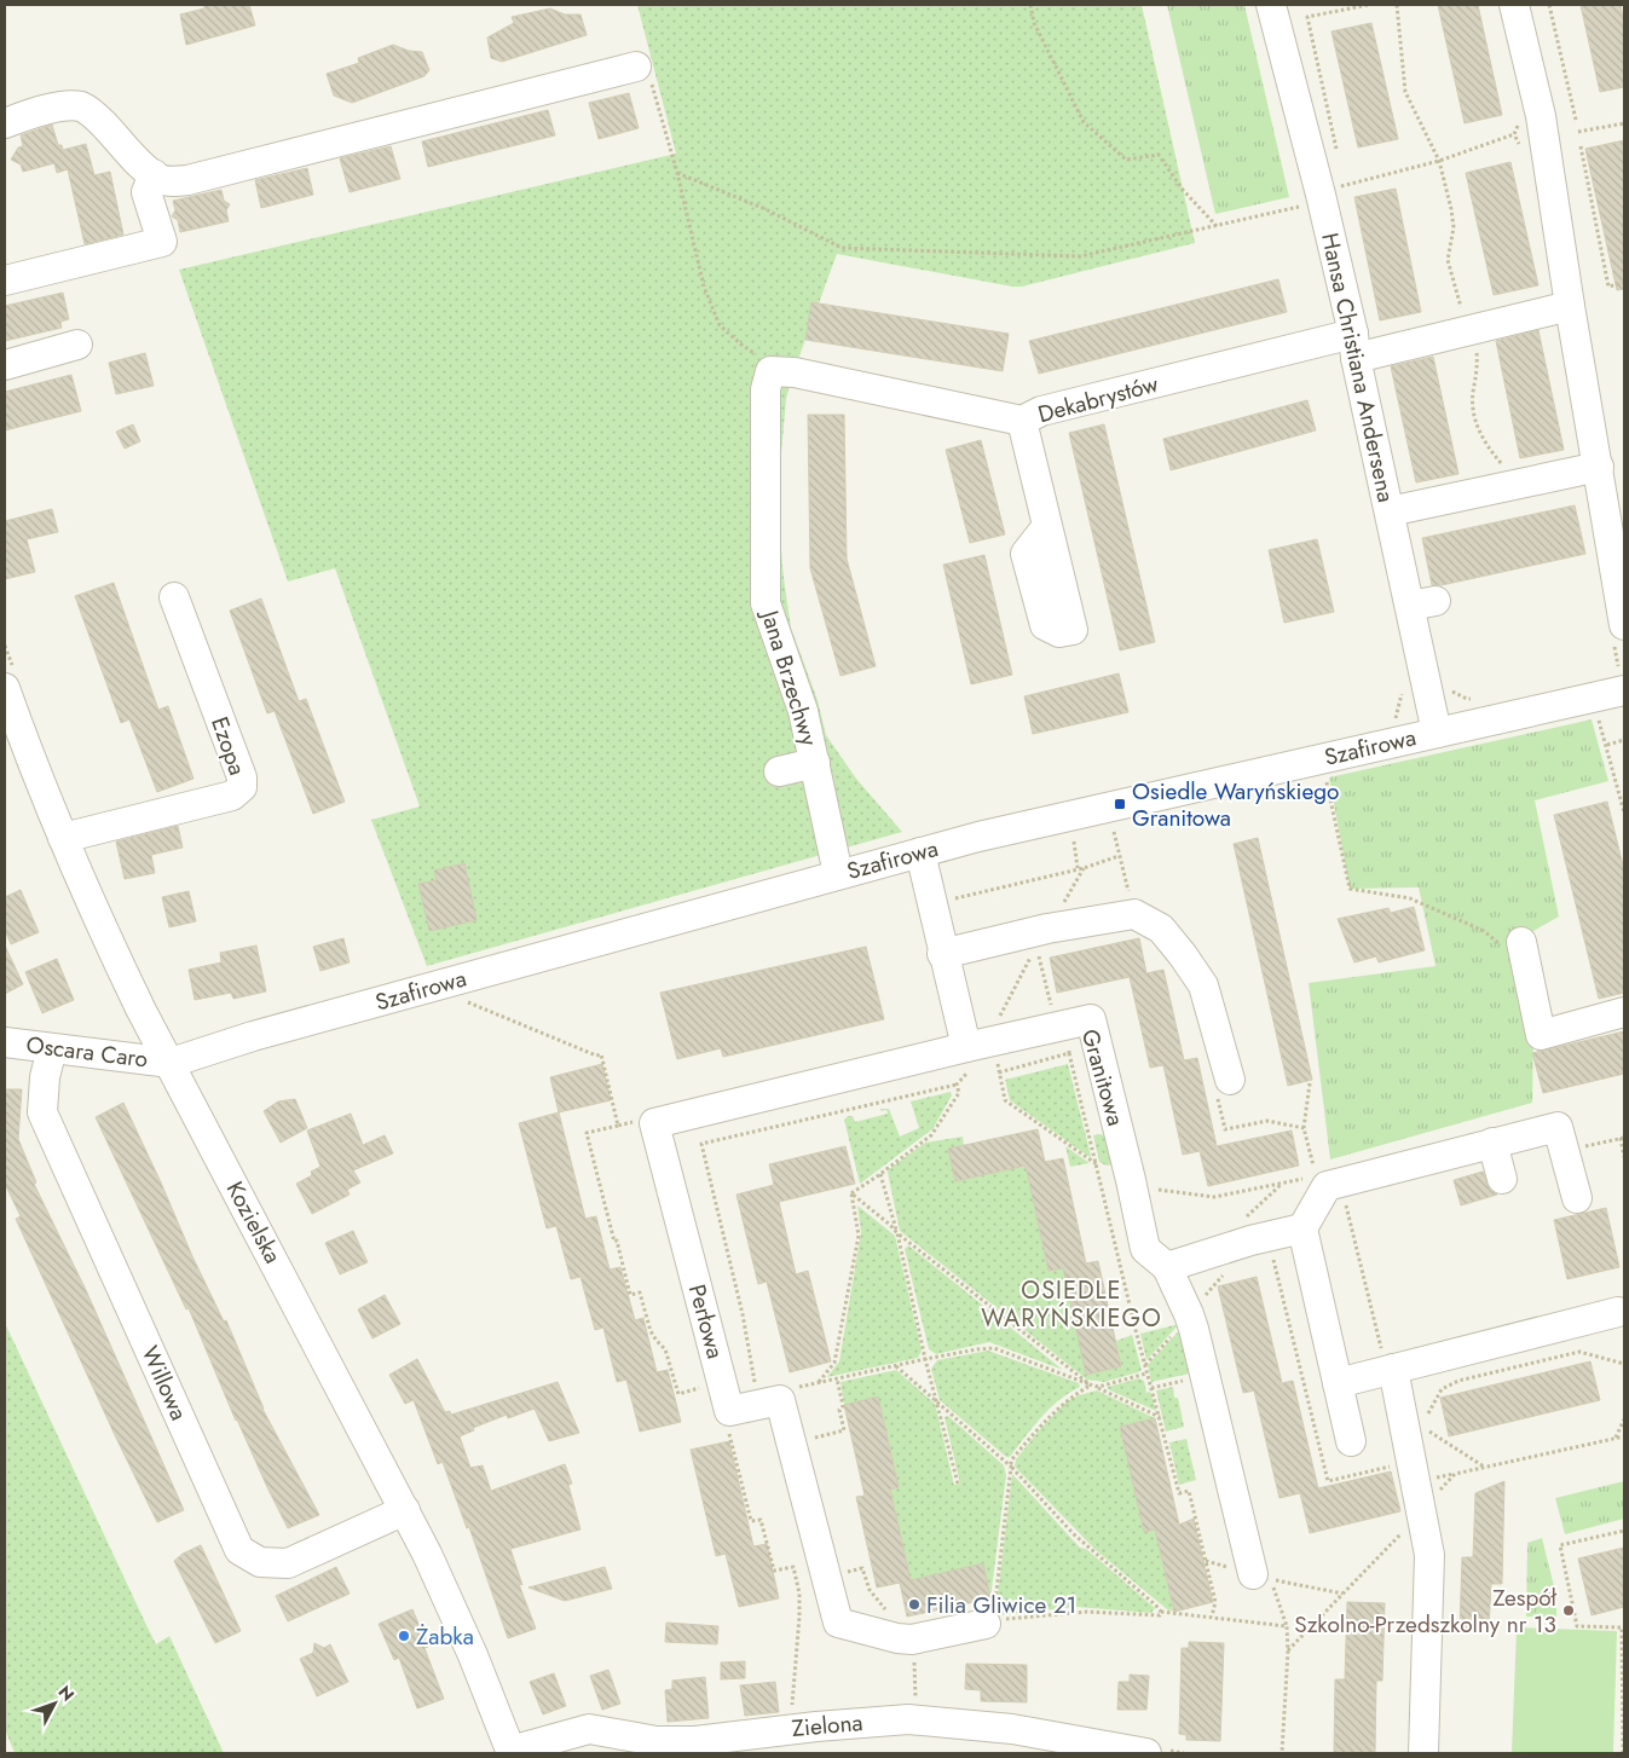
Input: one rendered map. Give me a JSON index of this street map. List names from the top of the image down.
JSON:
{
  "streets": {
    "street": [
      "Hansa Christiana Andersena",
      "Dekabrystów",
      "Jana Brzechwy",
      "Ezopa",
      "Szafirowa",
      "Oscara Caro",
      "Granitowa",
      "Kozielska",
      "Perłowa",
      "Willowa",
      "Zielona"
    ]
  },
  "crossings": [
    ["Hansa Christiana Andersena", "Dekabrystów"],
    ["Hansa Christiana Andersena", "Szafirowa"],
    ["Dekabrystów", "Jana Brzechwy"],
    ["Jana Brzechwy", "Szafirowa"],
    ["Ezopa", "Kozielska"],
    ["Szafirowa", "Oscara Caro"],
    ["Szafirowa", "Kozielska"],
    ["Oscara Caro", "Kozielska"],
    ["Oscara Caro", "Willowa"],
    ["Kozielska", "Willowa"],
    ["Kozielska", "Zielona"]
  ],
  "districts": ["OSIEDLE WARYŃSKIEGO"],
  "places": {
    "transit": ["Osiedle Waryńskiego Granitowa"],
    "other": ["Filia Gliwice 21", "Zespół Szkolno-Przedszkolny nr 13", "Żabka"]
  },
  "north": "top right"
}
